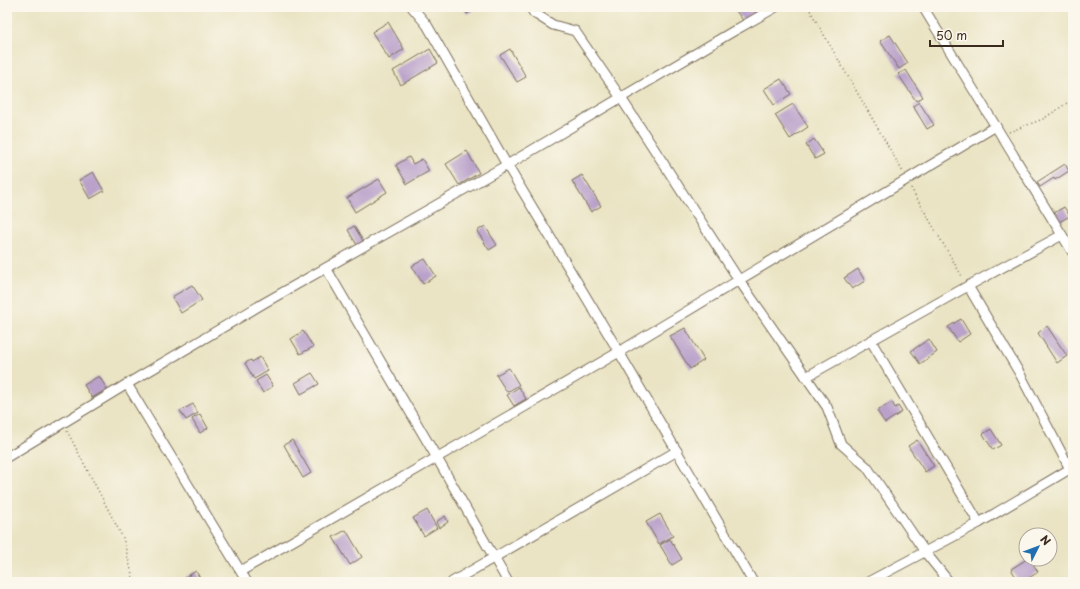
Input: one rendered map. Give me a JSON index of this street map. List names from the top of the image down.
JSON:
{
  "scale_bar": "50 m",
  "north": "top right"
}
